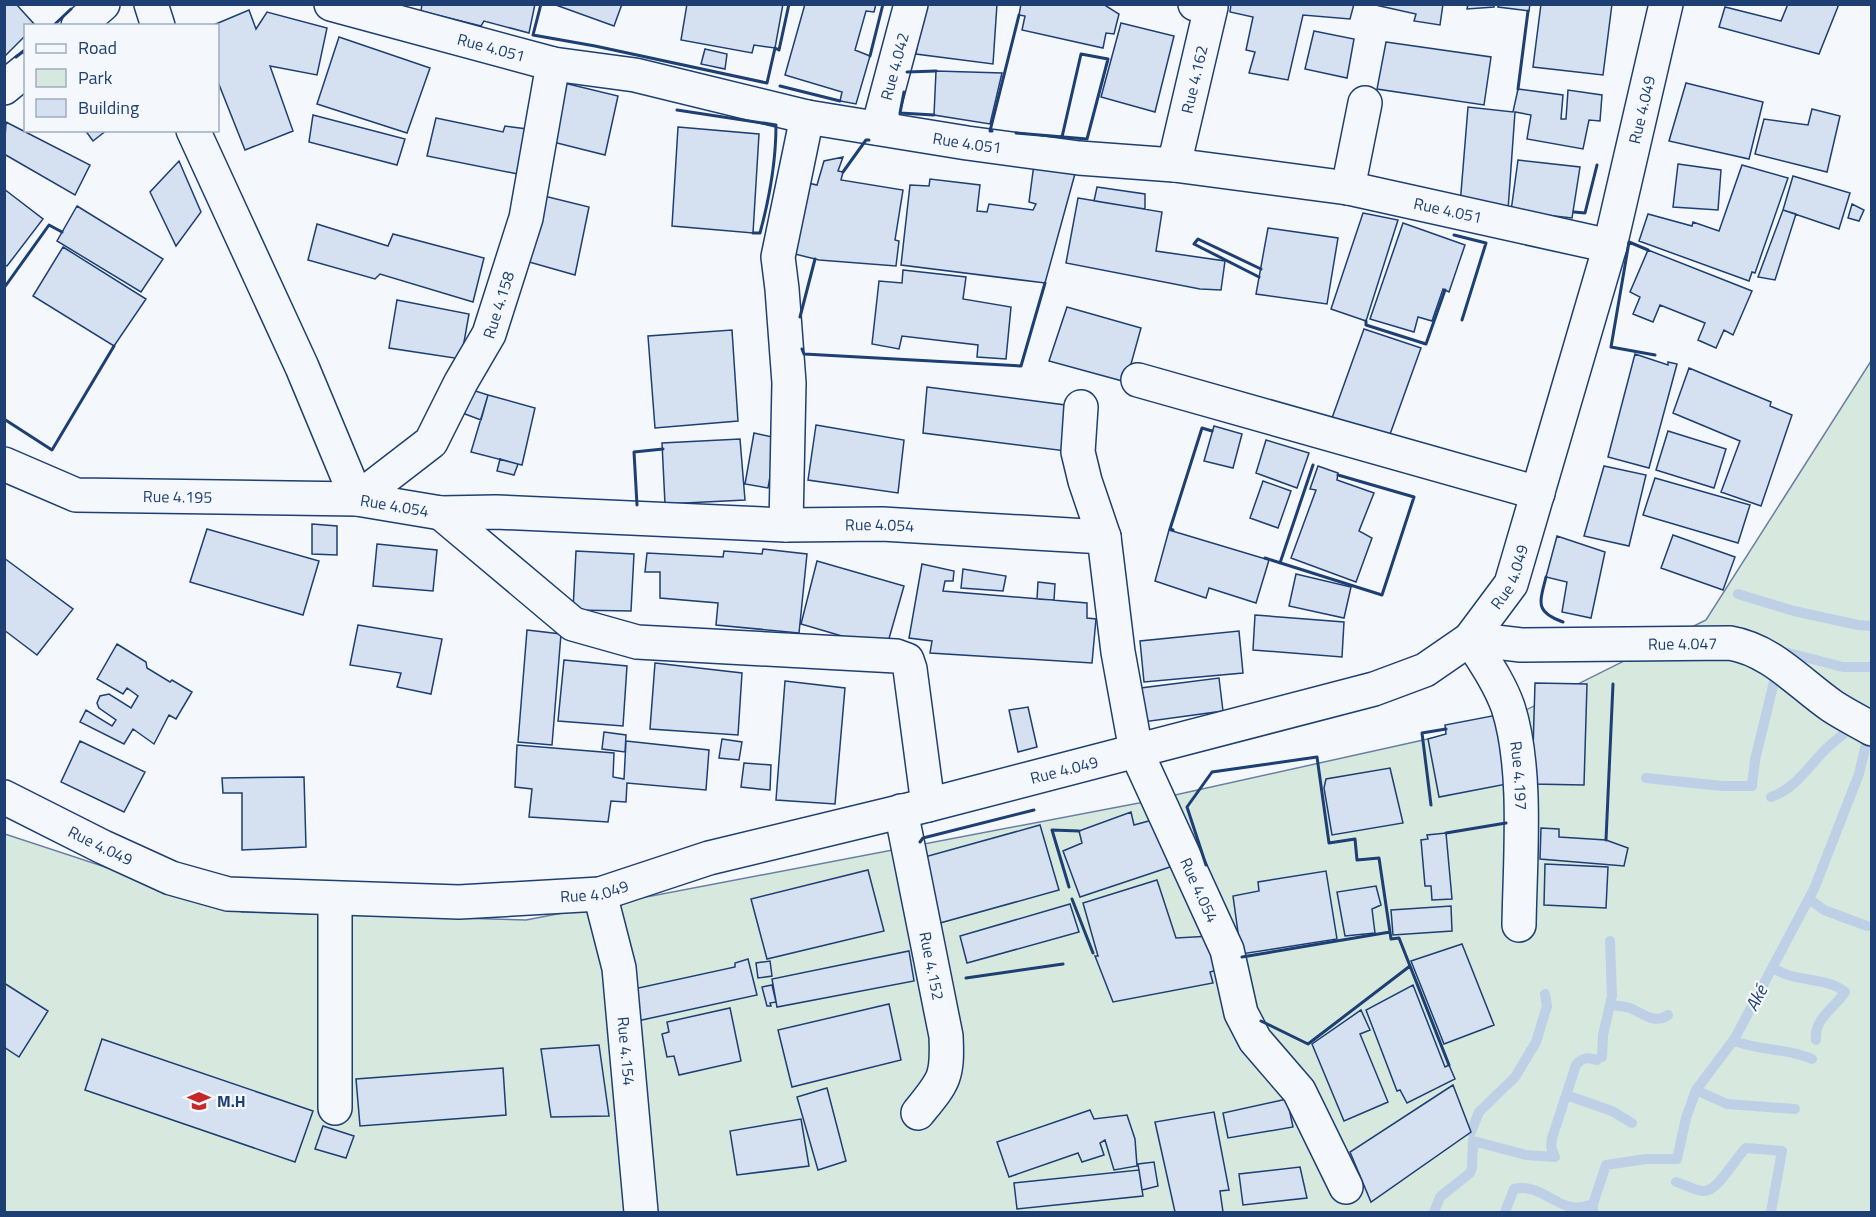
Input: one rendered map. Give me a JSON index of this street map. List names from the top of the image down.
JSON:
{
  "streets": {
    "street": [
      "Rue 4.051",
      "Rue 4.042",
      "Rue 4.162",
      "Rue 4.049",
      "Rue 4.158",
      "Rue 4.195",
      "Rue 4.054",
      "Rue 4.047",
      "Rue 4.197",
      "Rue 4.152",
      "Rue 4.154"
    ]
  },
  "crossings": [
    ["Rue 4.051", "Rue 4.042"],
    ["Rue 4.051", "Rue 4.162"],
    ["Rue 4.051", "Rue 4.049"],
    ["Rue 4.051", "Rue 4.158"],
    ["Rue 4.049", "Rue 4.054"],
    ["Rue 4.049", "Rue 4.047"],
    ["Rue 4.049", "Rue 4.197"],
    ["Rue 4.049", "Rue 4.152"],
    ["Rue 4.049", "Rue 4.154"],
    ["Rue 4.158", "Rue 4.195"],
    ["Rue 4.158", "Rue 4.054"],
    ["Rue 4.195", "Rue 4.054"],
    ["Rue 4.054", "Rue 4.152"],
    ["Rue 4.047", "Rue 4.197"]
  ],
  "water": ["Aké"],
  "places": {
    "school or university": ["M.H"]
  },
  "legend": ["Road", "Park", "Building"]
}
